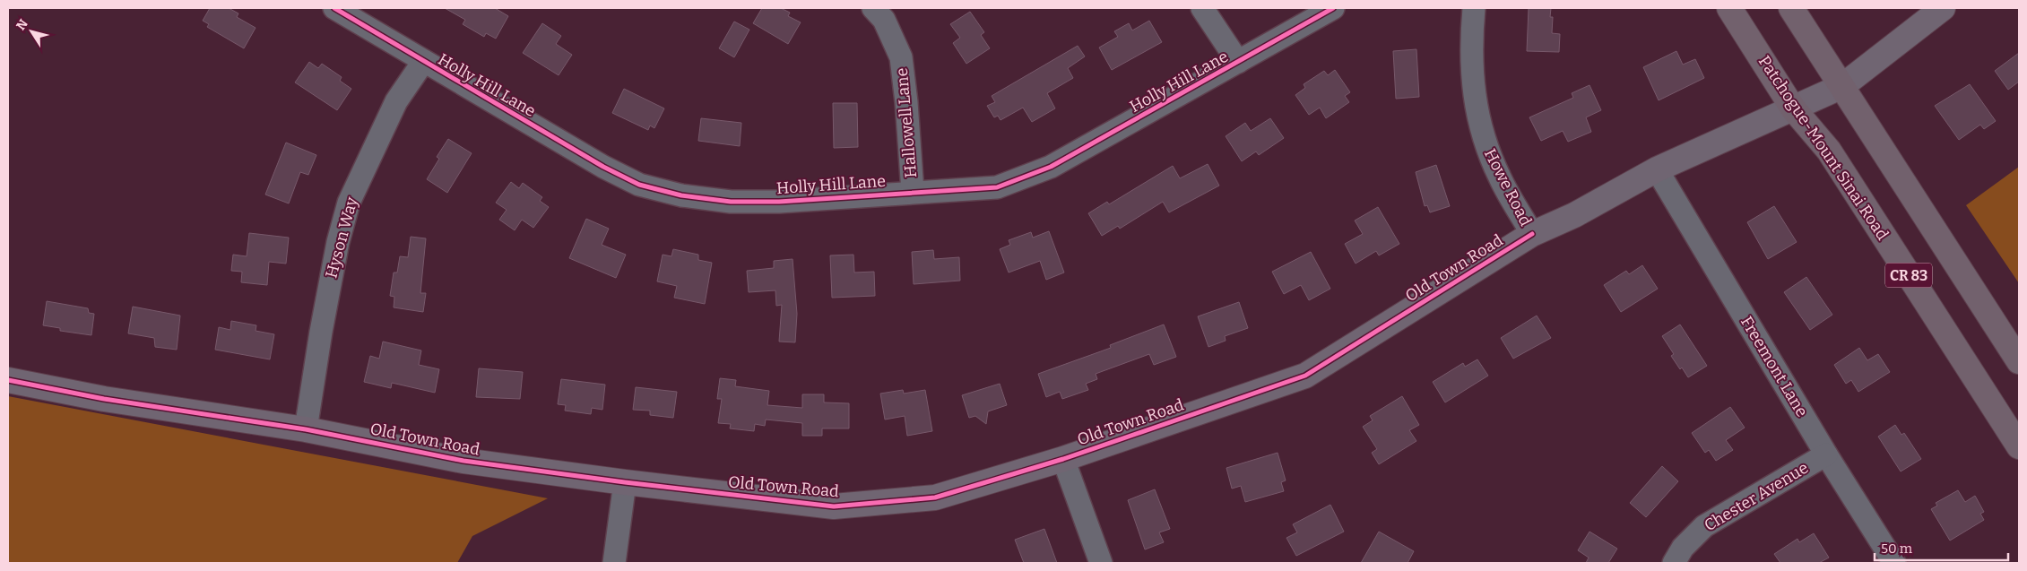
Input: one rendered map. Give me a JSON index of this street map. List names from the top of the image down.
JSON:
{
  "streets": {
    "highway": ["Patchogue-Mount Sinai Road", "CR 83"],
    "main road": ["Old Town Road"],
    "street": [
      "Holly Hill Lane",
      "Hallowell Lane",
      "Howe Road",
      "Hyson Way",
      "Freemont Lane",
      "Chester Avenue"
    ]
  },
  "crossings": [
    ["Holly Hill Lane", "Hallowell Lane"],
    ["Holly Hill Lane", "Hyson Way"],
    ["Patchogue-Mount Sinai Road", "Old Town Road"],
    ["Howe Road", "Old Town Road"],
    ["Hyson Way", "Old Town Road"],
    ["Old Town Road", "CR 83"],
    ["Old Town Road", "Freemont Lane"],
    ["Freemont Lane", "Chester Avenue"]
  ],
  "scale_bar": "50 m",
  "north": "top left"
}
